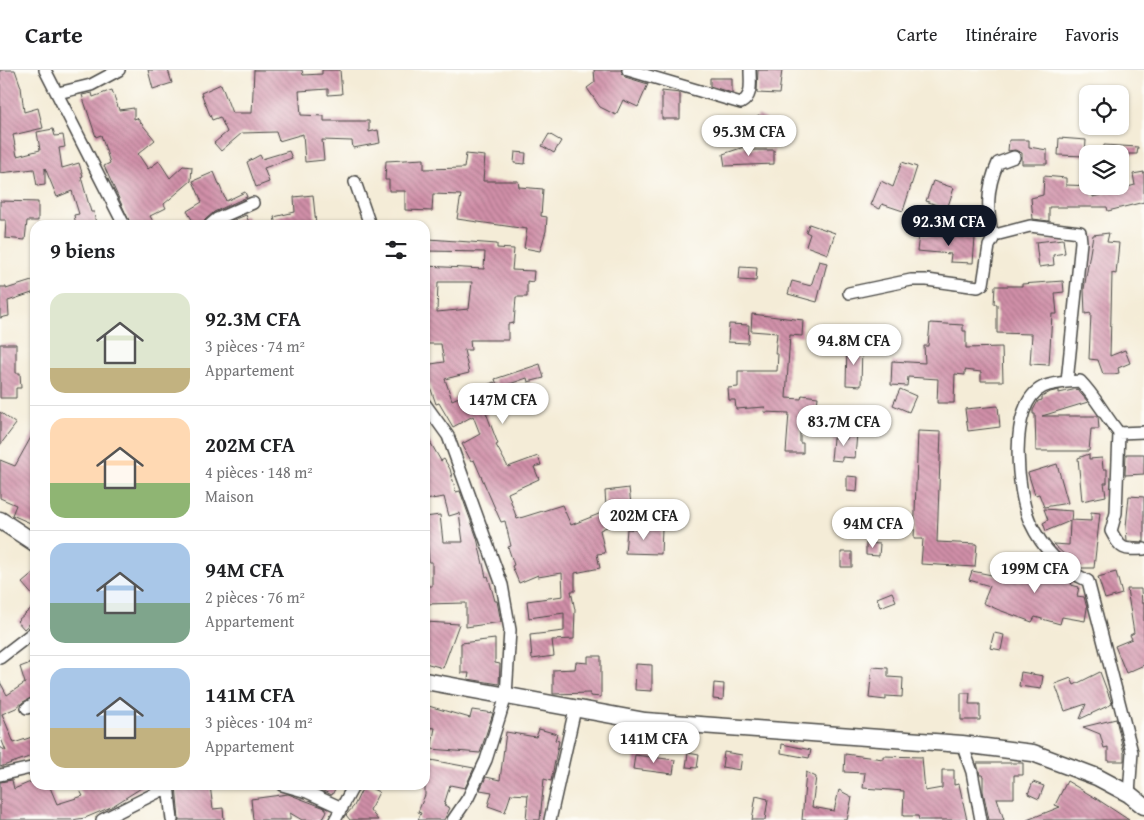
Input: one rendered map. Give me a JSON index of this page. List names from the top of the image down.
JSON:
{
  "page": {
    "header": "Carte",
    "nav": ["Carte", "Itinéraire", "Favoris"],
    "price": [
      "95.3M CFA",
      "92.3M CFA",
      "94.8M CFA",
      "147M CFA",
      "83.7M CFA",
      "202M CFA",
      "94M CFA",
      "199M CFA",
      "141M CFA"
    ],
    "heading": "9 biens",
    "list": [
      {
        "name": "92.3M CFA",
        "note": "3 pièces · 74 m² · Appartement"
      },
      {
        "name": "202M CFA",
        "note": "4 pièces · 148 m² · Maison"
      },
      {
        "name": "94M CFA",
        "note": "2 pièces · 76 m² · Appartement"
      },
      {
        "name": "141M CFA",
        "note": "3 pièces · 104 m² · Appartement"
      }
    ]
  }
}
